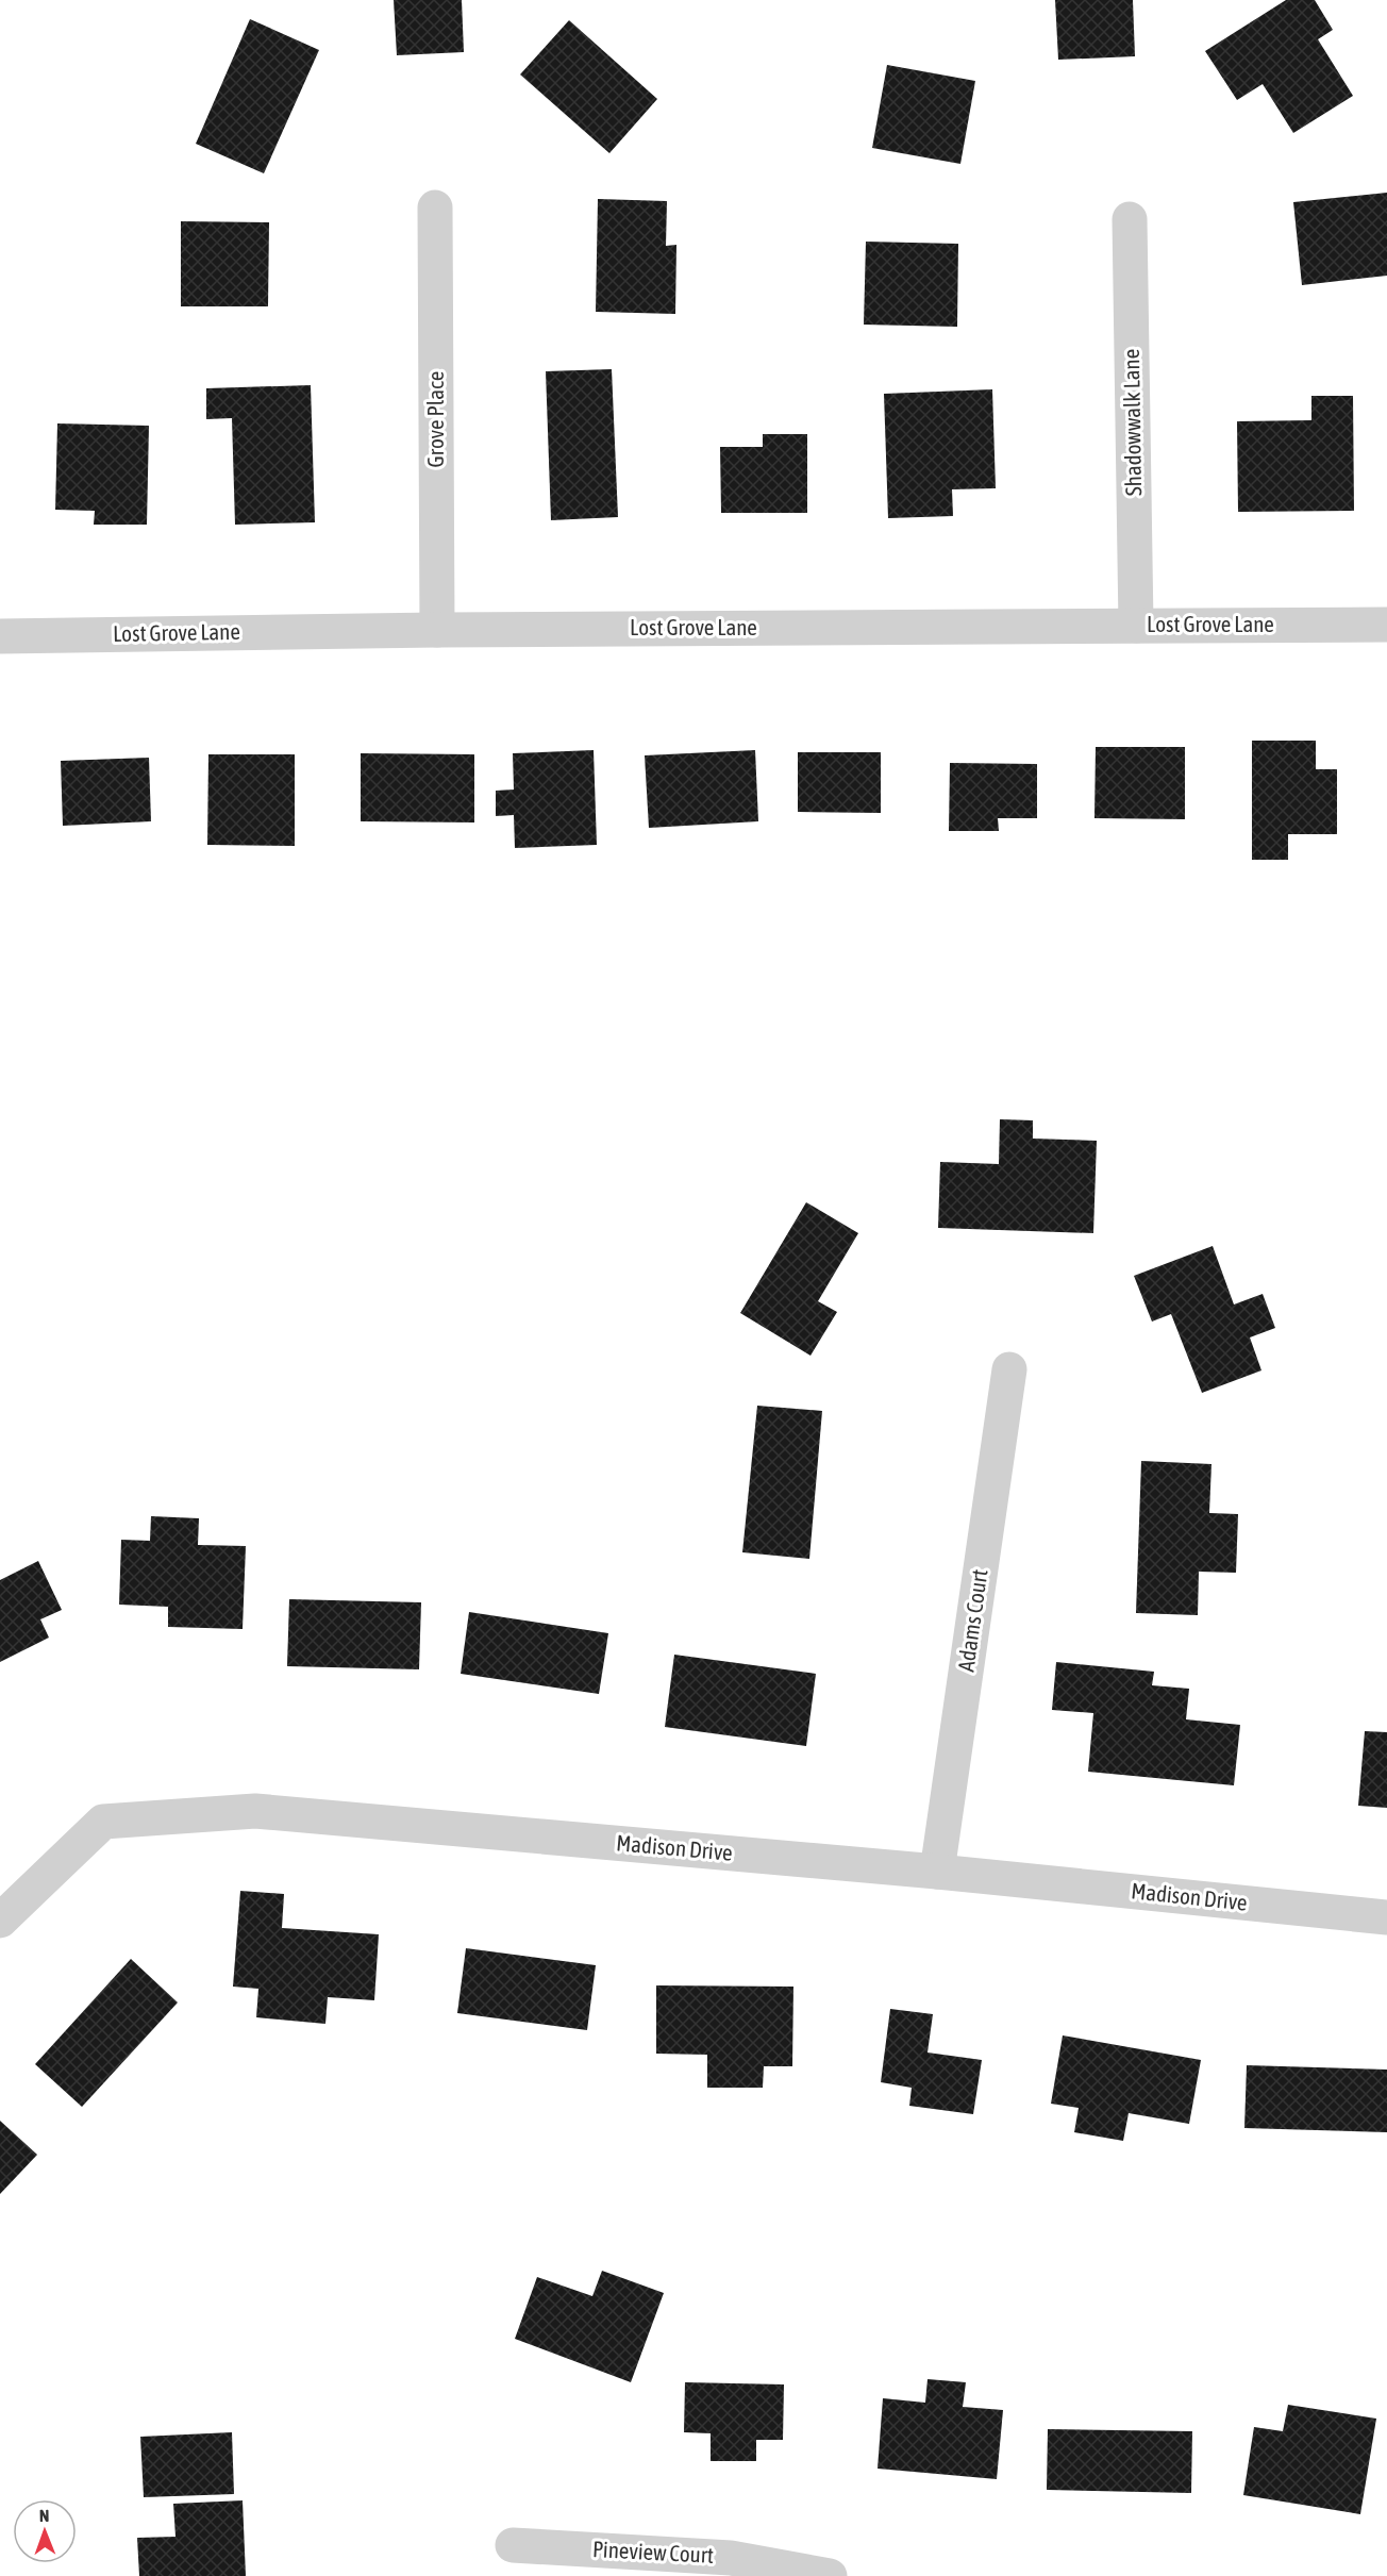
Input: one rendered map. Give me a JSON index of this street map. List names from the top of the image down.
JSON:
{
  "streets": {
    "street": [
      "Grove Place",
      "Shadowwalk Lane",
      "Lost Grove Lane",
      "Adams Court",
      "Madison Drive",
      "Pineview Court"
    ]
  },
  "crossings": [
    ["Grove Place", "Lost Grove Lane"],
    ["Shadowwalk Lane", "Lost Grove Lane"],
    ["Adams Court", "Madison Drive"]
  ],
  "north": "top"
}
